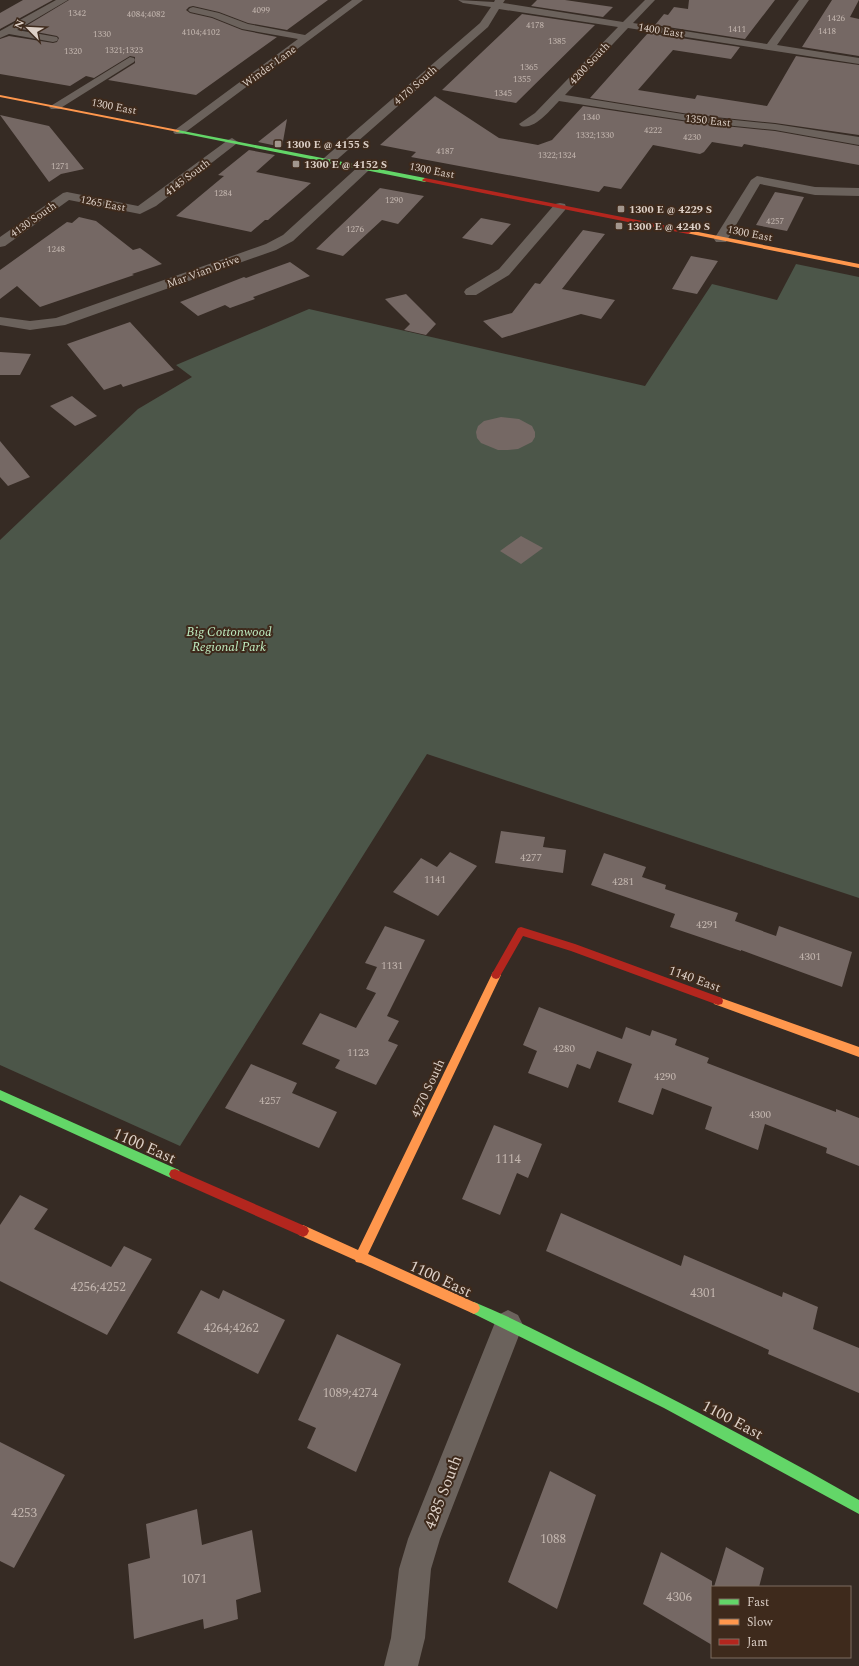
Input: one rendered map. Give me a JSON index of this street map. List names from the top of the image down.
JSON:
{
  "streets": {
    "main road": [
      "1300 East",
      "1140 East",
      "4270 South",
      "1100 East"
    ],
    "street": [
      "1400 East",
      "4200 South",
      "Winder Lane",
      "4170 South",
      "1350 East",
      "4145 South",
      "1265 East",
      "4130 South",
      "Mar Vian Drive",
      "4285 South"
    ]
  },
  "crossings": [
    ["1400 East", "4200 South"],
    ["1400 East", "4170 South"],
    ["4200 South", "1350 East"],
    ["Winder Lane", "1300 East"],
    ["4170 South", "1300 East"],
    ["1300 East", "4145 South"],
    ["1300 East", "Mar Vian Drive"],
    ["4145 South", "1265 East"],
    ["1265 East", "4130 South"],
    ["1140 East", "4270 South"],
    ["4270 South", "1100 East"],
    ["1100 East", "4285 South"]
  ],
  "parks": ["Big Cottonwood Regional Park"],
  "places": {
    "transit": [
      "1300 E @ 4155 S",
      "1300 E @ 4152 S",
      "1300 E @ 4229 S",
      "1300 E @ 4240 S"
    ]
  },
  "house_numbers": [
    "4099",
    "1342",
    "4084;4082",
    "1426",
    "4178",
    "1411",
    "1418",
    "4104;4102",
    "1330",
    "1385",
    "1321;1323",
    "1320",
    "1365",
    "1355",
    "1345",
    "1340",
    "4222",
    "1332;1330",
    "4230",
    "4187",
    "1322;1324",
    "1271",
    "1284",
    "1290",
    "4257",
    "1276",
    "1248",
    "4277",
    "1141",
    "4281",
    "4291",
    "4301",
    "1131",
    "4280",
    "1123",
    "4290",
    "4257",
    "4300",
    "1114",
    "4256;4252",
    "4301",
    "4264;4262",
    "1089;4274",
    "4253",
    "1088",
    "1071",
    "4306"
  ],
  "legend": ["Fast", "Slow", "Jam"],
  "north": "top left"
}
